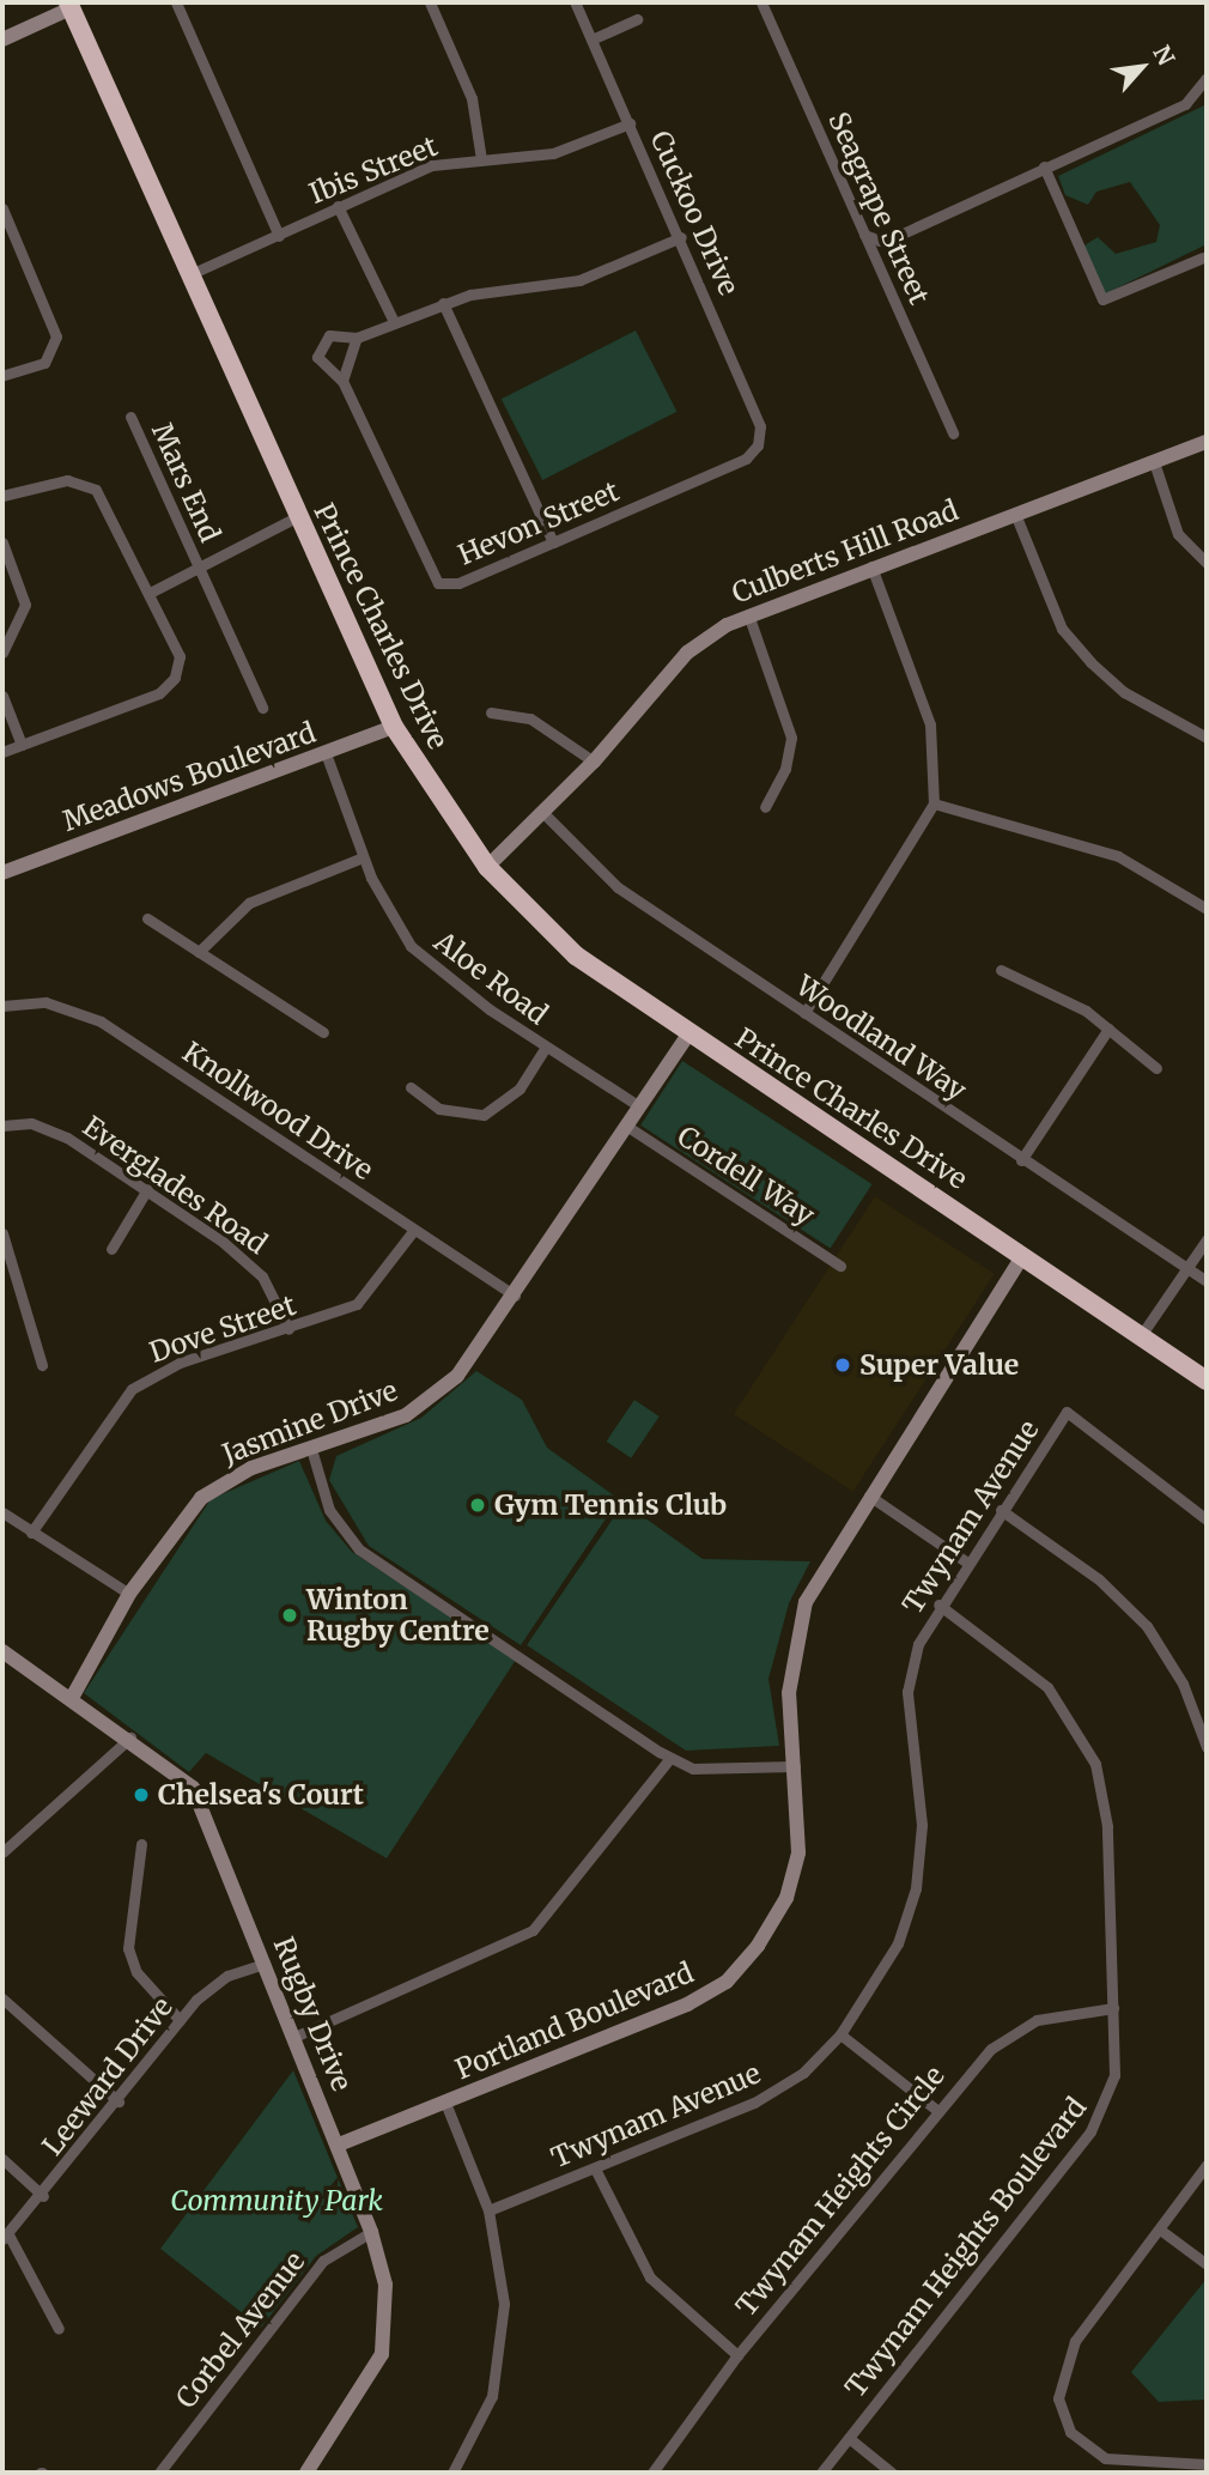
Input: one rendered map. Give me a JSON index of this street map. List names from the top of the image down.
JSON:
{
  "streets": {
    "highway": ["Prince Charles Drive"],
    "street": [
      "Ibis Street",
      "Seagrape Street",
      "Cuckoo Drive",
      "Mars End",
      "Hevon Street",
      "Culberts Hill Road",
      "Meadows Boulevard",
      "Aloe Road",
      "Woodland Way",
      "Knollwood Drive",
      "Cordell Way",
      "Everglades Road",
      "Dove Street",
      "Jasmine Drive",
      "Twynam Avenue",
      "Rugby Drive",
      "Portland Boulevard",
      "Leeward Drive",
      "Twynam Heights Circle",
      "Twynam Heights Boulevard",
      "Corbel Avenue"
    ]
  },
  "crossings": [
    ["Ibis Street", "Cuckoo Drive"],
    ["Ibis Street", "Prince Charles Drive"],
    ["Cuckoo Drive", "Hevon Street"],
    ["Culberts Hill Road", "Prince Charles Drive"],
    ["Culberts Hill Road", "Woodland Way"],
    ["Prince Charles Drive", "Meadows Boulevard"],
    ["Prince Charles Drive", "Jasmine Drive"],
    ["Prince Charles Drive", "Portland Boulevard"],
    ["Meadows Boulevard", "Aloe Road"],
    ["Aloe Road", "Jasmine Drive"],
    ["Knollwood Drive", "Dove Street"],
    ["Knollwood Drive", "Jasmine Drive"],
    ["Cordell Way", "Jasmine Drive"],
    ["Everglades Road", "Dove Street"],
    ["Jasmine Drive", "Rugby Drive"],
    ["Twynam Avenue", "Twynam Heights Boulevard"],
    ["Rugby Drive", "Portland Boulevard"],
    ["Rugby Drive", "Leeward Drive"],
    ["Rugby Drive", "Corbel Avenue"],
    ["Twynam Heights Circle", "Twynam Heights Boulevard"]
  ],
  "parks": ["Community Park"],
  "places": [
    "Super Value",
    "Gym Tennis Club",
    "Winton Rugby Centre",
    "Chelsea's Court"
  ],
  "north": "top right"
}
